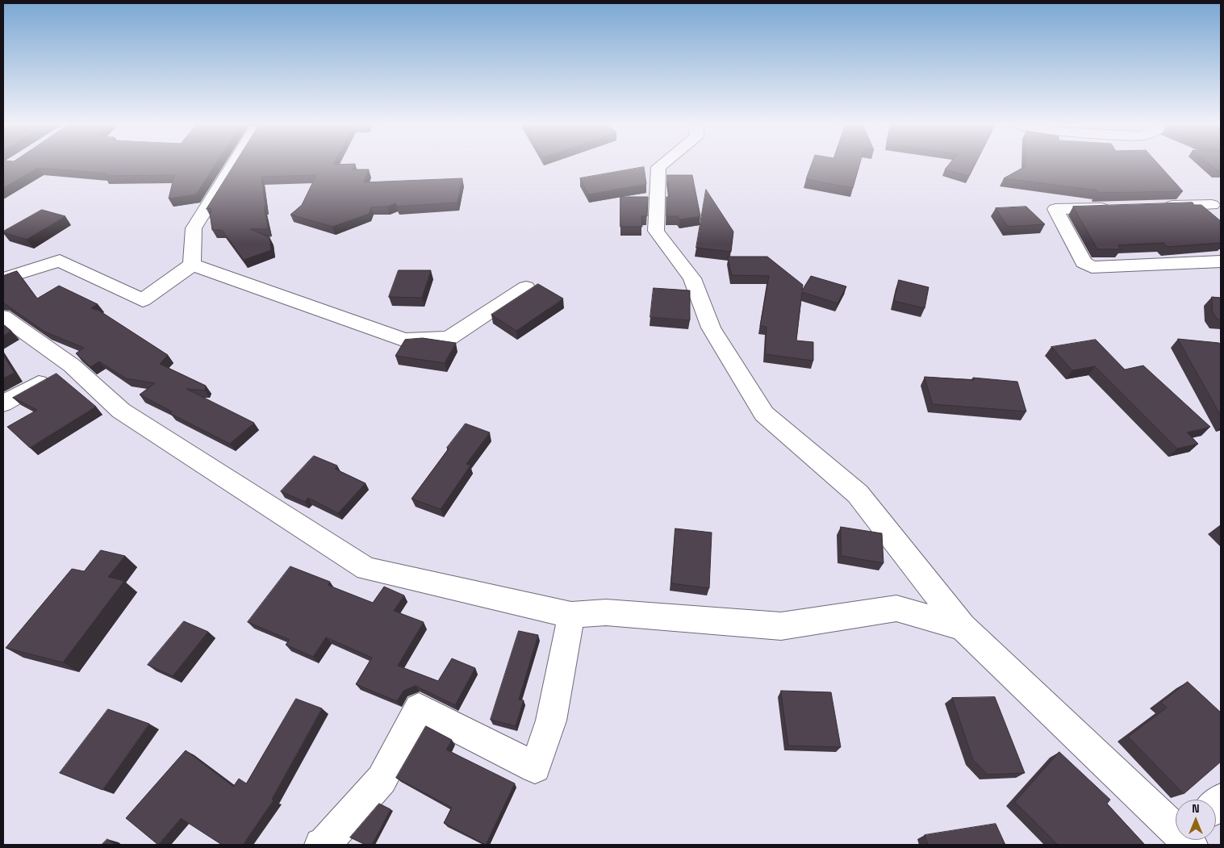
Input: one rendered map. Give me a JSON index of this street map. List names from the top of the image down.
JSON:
{
  "north": "top"
}
